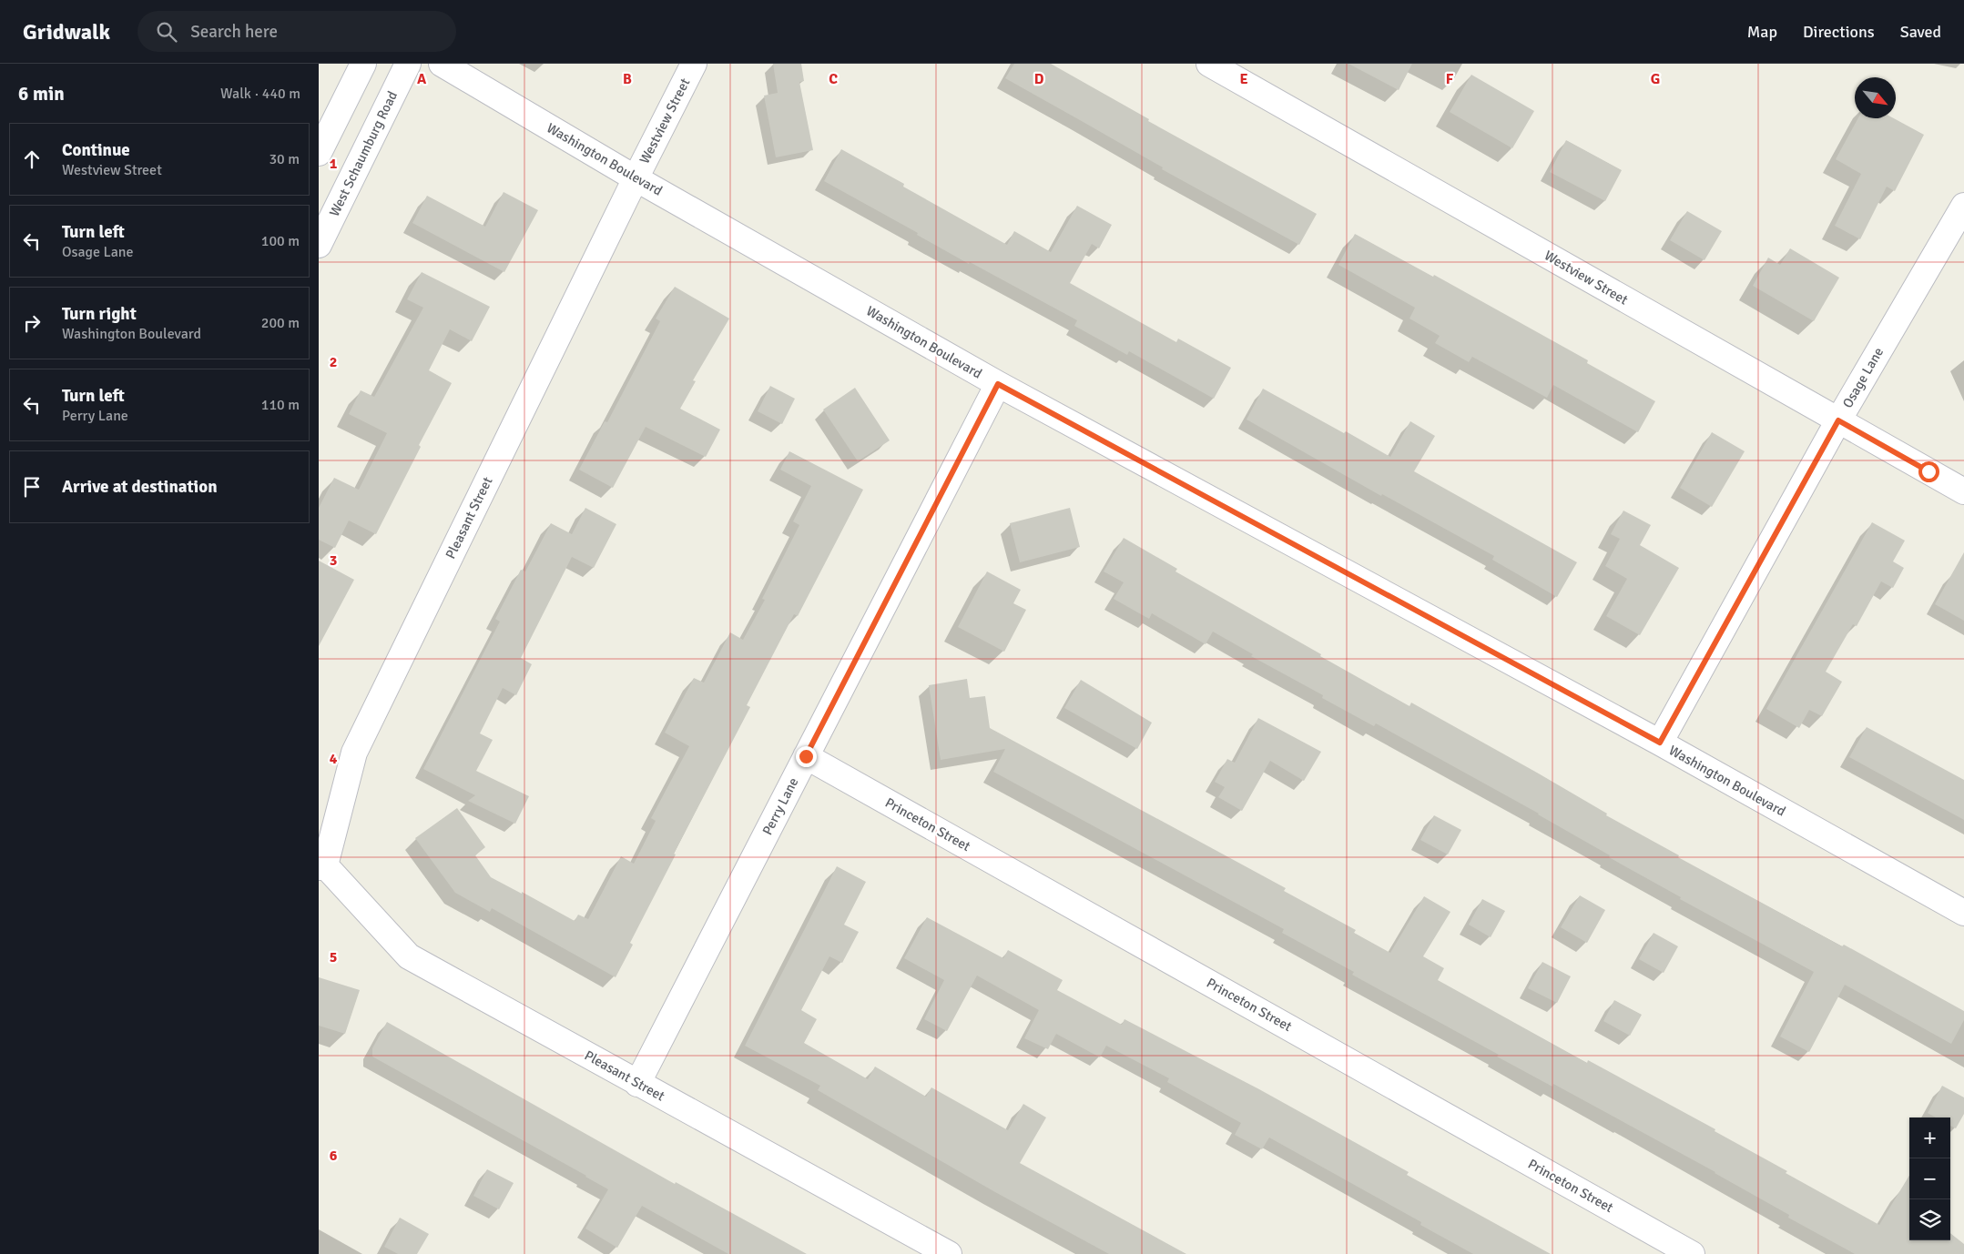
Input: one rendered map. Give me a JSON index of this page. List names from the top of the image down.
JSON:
{
  "streets": {
    "street": [
      "Westview Street",
      "West Schaumburg Road",
      "Washington Boulevard",
      "Osage Lane",
      "Pleasant Street",
      "Perry Lane",
      "Princeton Street"
    ]
  },
  "crossings": [
    ["Westview Street", "Washington Boulevard"],
    ["Westview Street", "Osage Lane"],
    ["Westview Street", "Pleasant Street"],
    ["Washington Boulevard", "Osage Lane"],
    ["Washington Boulevard", "Pleasant Street"],
    ["Washington Boulevard", "Perry Lane"],
    ["Pleasant Street", "Perry Lane"],
    ["Perry Lane", "Princeton Street"]
  ],
  "north": "bottom right",
  "page": {
    "header": "Gridwalk",
    "search": "Search here",
    "nav": ["Map", "Directions", "Saved"],
    "heading": ["6 min", "Walk · 440 m"],
    "list": [
      ["Continue", "Westview Street", "30 m"],
      ["Turn left", "Osage Lane", "100 m"],
      ["Turn right", "Washington Boulevard", "200 m"],
      ["Turn left", "Perry Lane", "110 m"],
      "Arrive at destination"
    ],
    "map_buttons": ["+", "−"]
  },
  "grid": {
    "columns": [
      "A",
      "B",
      "C",
      "D",
      "E",
      "F",
      "G"
    ],
    "rows": [
      "1",
      "2",
      "3",
      "4",
      "5",
      "6"
    ]
  }
}
